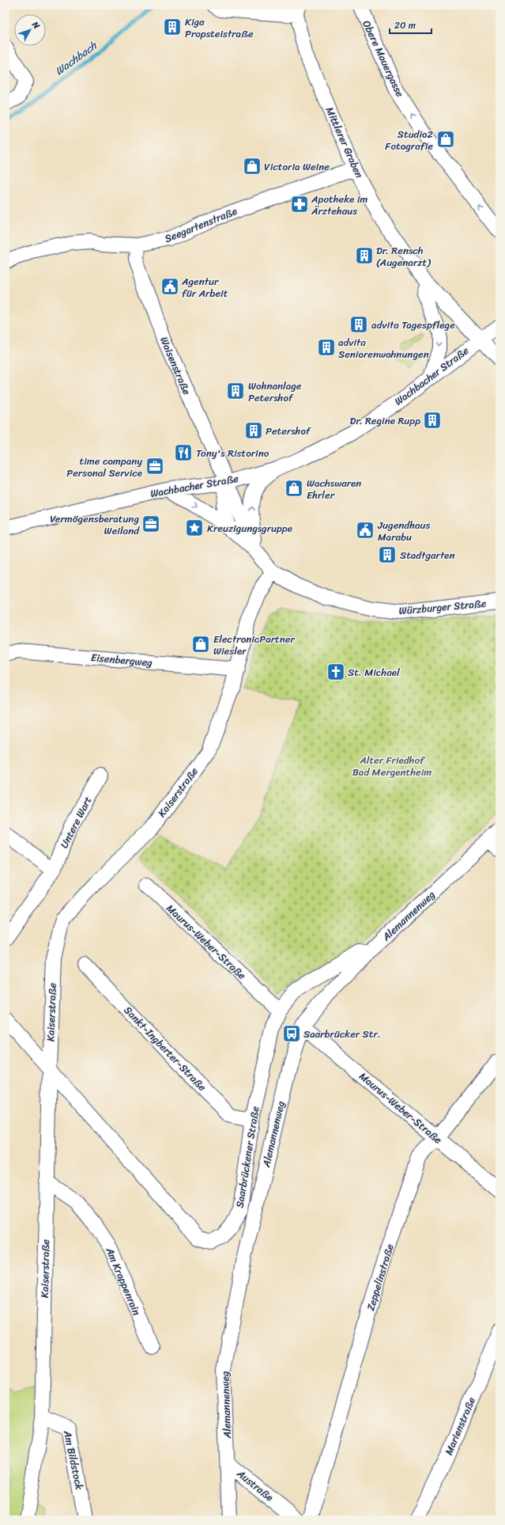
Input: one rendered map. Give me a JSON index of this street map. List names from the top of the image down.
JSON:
{
  "streets": {
    "street": [
      "Obere Mauergasse",
      "Mittlerer Graben",
      "Seegartenstraße",
      "Waisenstraße",
      "Wachbacher Straße",
      "Würzburger Straße",
      "Eisenbergweg",
      "Kaiserstraße",
      "Untere Wart",
      "Alemannenweg",
      "Maurus-Weber-Straße",
      "Sankt-Ingberter-Straße",
      "Saarbrückener Straße",
      "Zeppelinstraße",
      "Am Krappenrain",
      "Marienstraße",
      "Am Bildstock",
      "Austraße"
    ]
  },
  "crossings": [
    ["Mittlerer Graben", "Seegartenstraße"],
    ["Mittlerer Graben", "Wachbacher Straße"],
    ["Seegartenstraße", "Waisenstraße"],
    ["Waisenstraße", "Wachbacher Straße"],
    ["Waisenstraße", "Würzburger Straße"],
    ["Wachbacher Straße", "Würzburger Straße"],
    ["Würzburger Straße", "Kaiserstraße"],
    ["Eisenbergweg", "Kaiserstraße"],
    ["Kaiserstraße", "Saarbrückener Straße"],
    ["Kaiserstraße", "Am Krappenrain"],
    ["Kaiserstraße", "Am Bildstock"],
    ["Alemannenweg", "Maurus-Weber-Straße"],
    ["Alemannenweg", "Saarbrückener Straße"],
    ["Alemannenweg", "Austraße"],
    ["Maurus-Weber-Straße", "Saarbrückener Straße"],
    ["Maurus-Weber-Straße", "Zeppelinstraße"],
    ["Sankt-Ingberter-Straße", "Saarbrückener Straße"]
  ],
  "one_way": ["Obere Mauergasse"],
  "water": ["Wachbach"],
  "parks": ["Alter Friedhof Bad Mergentheim"],
  "places": {
    "building": [
      "Kiga Propsteistraße",
      "Dr. Rensch (Augenarzt)",
      "advita Tagespflege",
      "advita Seniorenwohnungen",
      "Wohnanlage Petershof",
      "Dr. Regine Rupp",
      "Petershof",
      "Stadtgarten"
    ],
    "shop": [
      "Studio2 Fotografie",
      "Victoria Weine",
      "Wachswaren Ehrler",
      "ElectronicPartner Wiesler"
    ],
    "pharmacy": ["Apotheke im Ärztehaus"],
    "public building": ["Agentur für Arbeit", "Jugendhaus Marabu"],
    "restaurant": ["Tony's Ristorino"],
    "office": ["time company Personal Service", "Vermögensberatung Weiland"],
    "place": ["Kreuzigungsgruppe"],
    "church": ["St. Michael"],
    "bus stop": ["Saarbrücker Str."]
  },
  "scale_bar": "20 m",
  "north": "top right"
}
